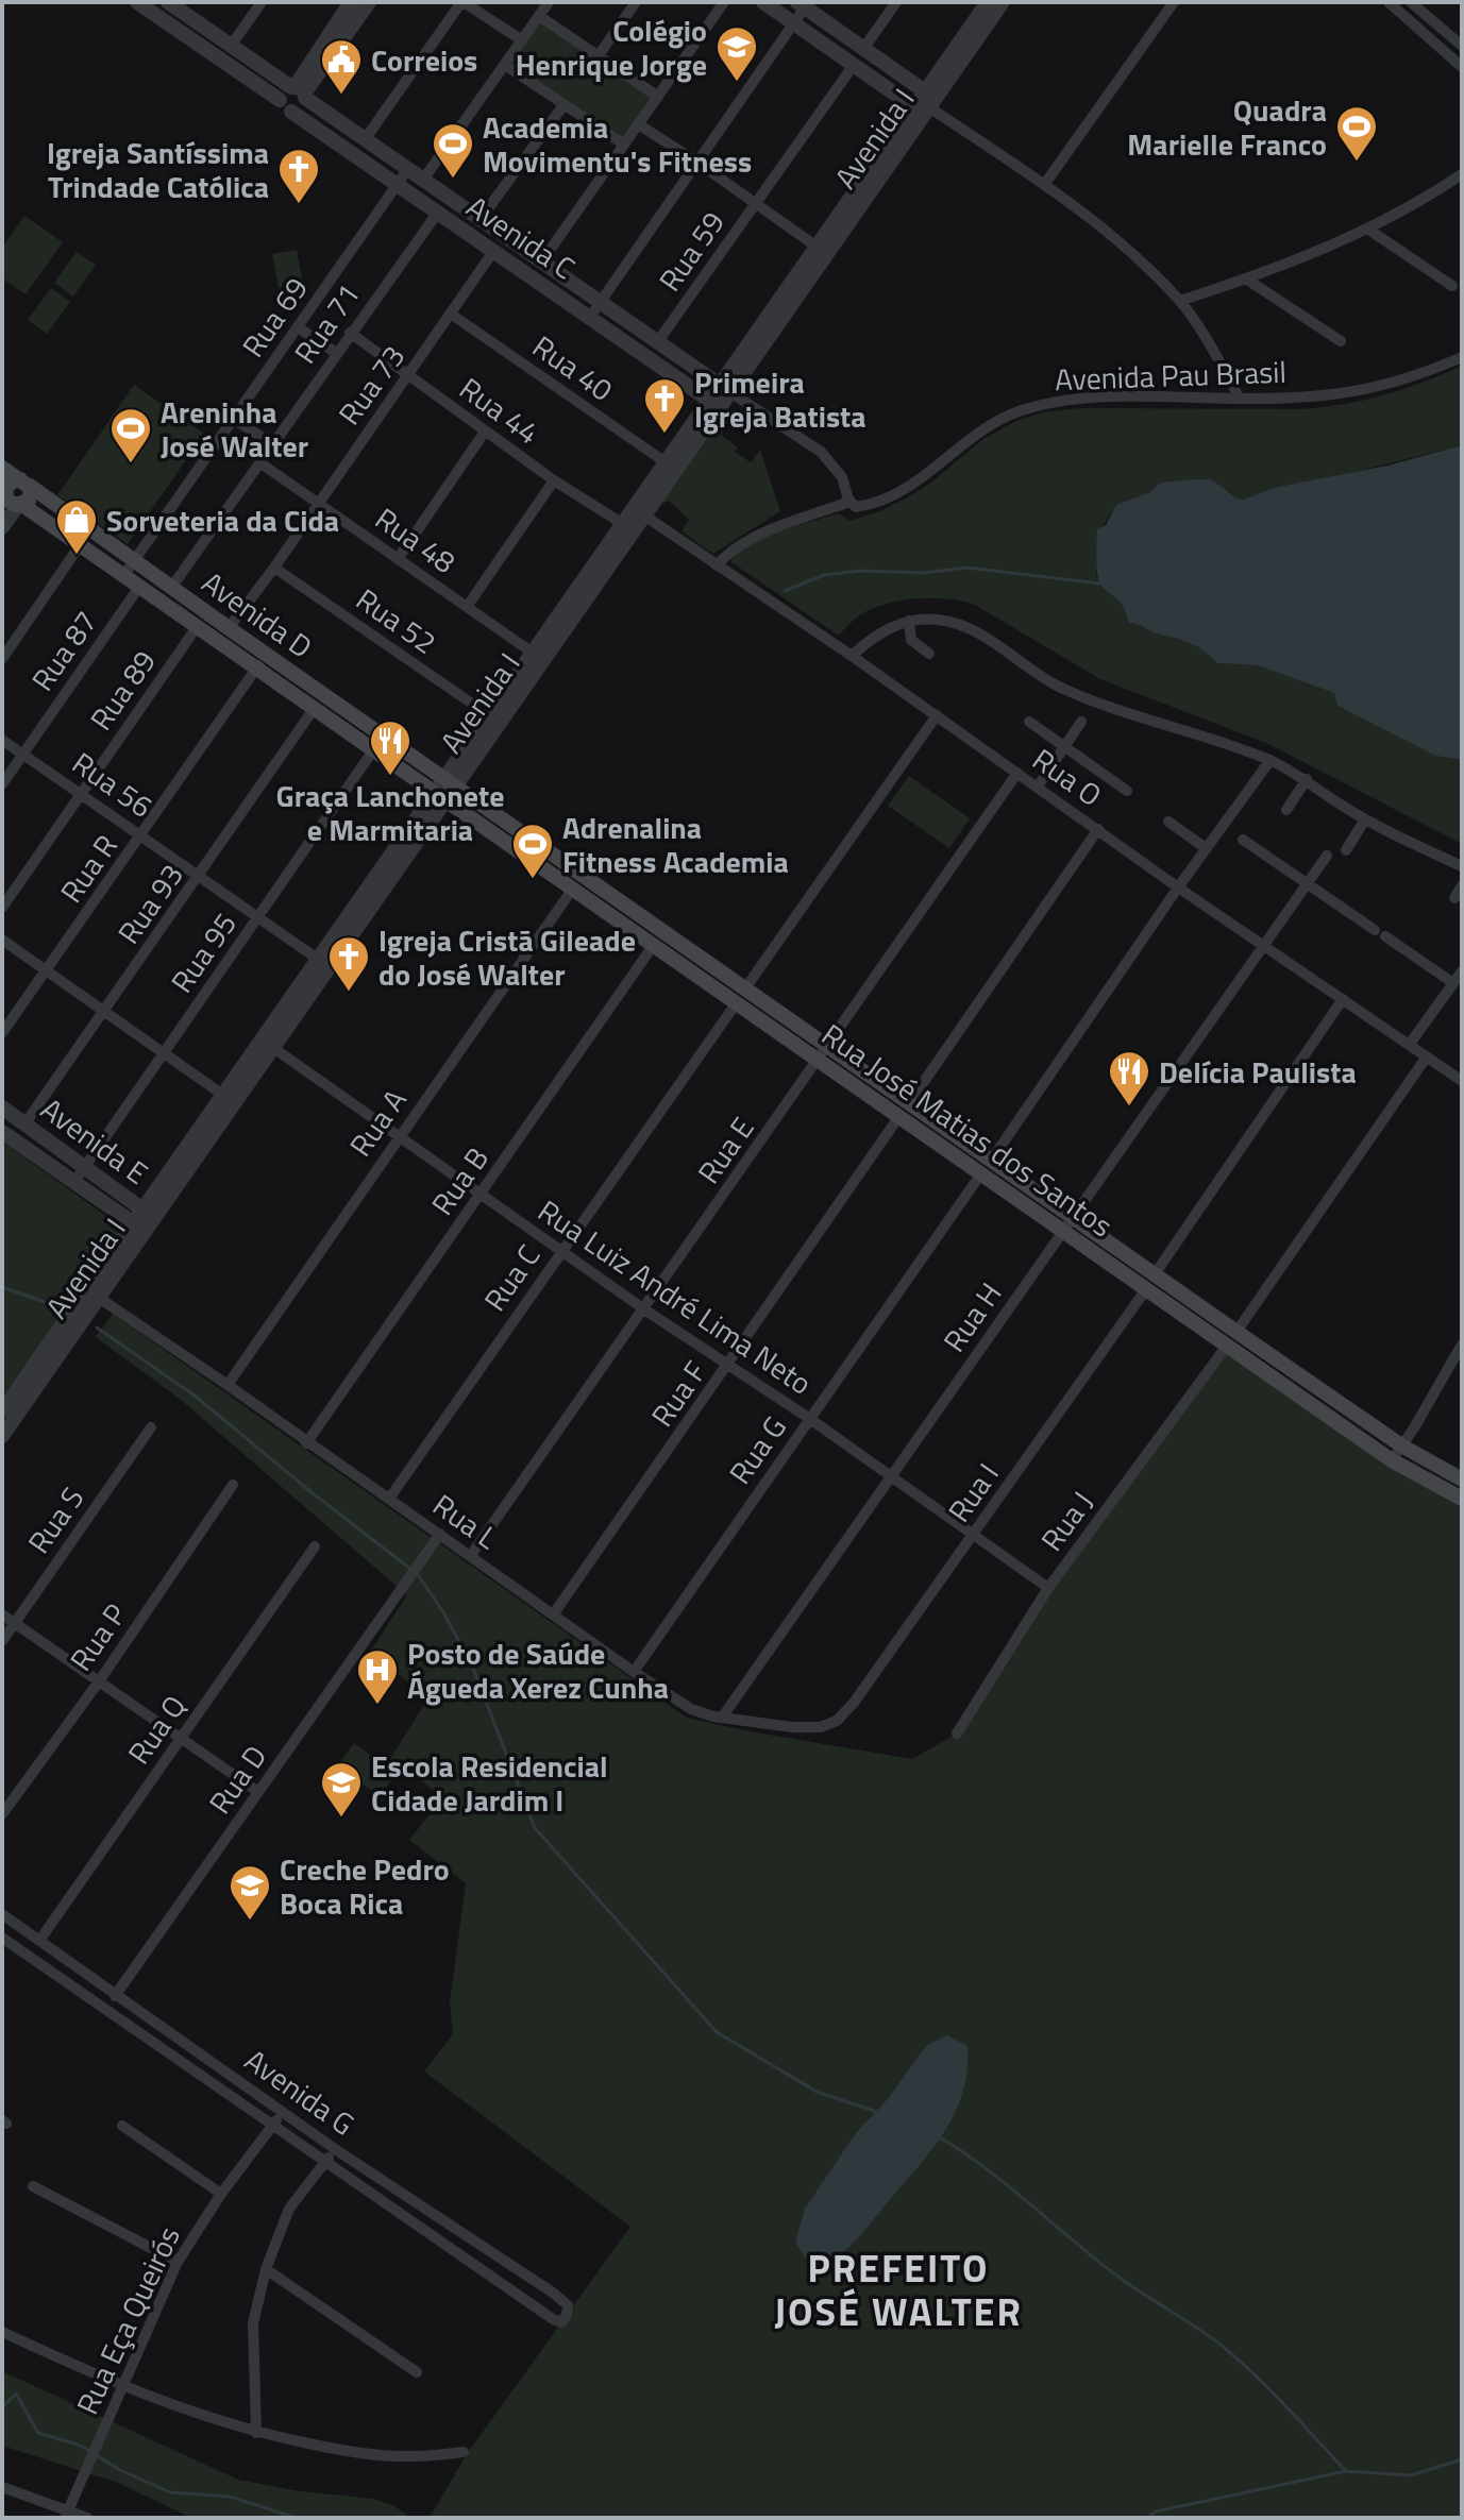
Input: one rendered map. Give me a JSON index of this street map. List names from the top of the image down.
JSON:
{
  "streets": {
    "main road": ["Avenida D", "Rua José Matias dos Santos"],
    "street": [
      "Avenida I",
      "Avenida C",
      "Rua 59",
      "Rua 69",
      "Rua 71",
      "Rua 40",
      "Avenida Pau Brasil",
      "Rua 73",
      "Rua 44",
      "Rua 48",
      "Rua 52",
      "Rua 87",
      "Rua 89",
      "Rua O",
      "Rua 56",
      "Rua R",
      "Rua 93",
      "Rua 95",
      "Rua A",
      "Avenida E",
      "Rua E",
      "Rua B",
      "Rua C",
      "Rua Luiz André Lima Neto",
      "Rua H",
      "Rua F",
      "Rua G",
      "Rua I",
      "Rua S",
      "Rua L",
      "Rua J",
      "Rua P",
      "Rua Q",
      "Rua D",
      "Avenida G",
      "Rua Eça Queirós"
    ]
  },
  "crossings": [
    ["Avenida I", "Avenida C"],
    ["Avenida I", "Rua 40"],
    ["Avenida I", "Rua 44"],
    ["Avenida I", "Rua 48"],
    ["Avenida I", "Avenida D"],
    ["Avenida I", "Rua 52"],
    ["Avenida I", "Rua O"],
    ["Avenida I", "Rua 56"],
    ["Avenida I", "Rua José Matias dos Santos"],
    ["Avenida I", "Avenida E"],
    ["Avenida I", "Rua Luiz André Lima Neto"],
    ["Avenida I", "Rua L"],
    ["Avenida C", "Rua 59"],
    ["Avenida C", "Rua 69"],
    ["Avenida C", "Rua 71"],
    ["Avenida C", "Rua 73"],
    ["Rua 69", "Avenida D"],
    ["Rua 71", "Rua 44"],
    ["Rua 71", "Rua 48"],
    ["Rua 71", "Avenida D"],
    ["Rua 40", "Rua 73"],
    ["Avenida Pau Brasil", "Rua O"],
    ["Rua 73", "Rua 44"],
    ["Rua 73", "Rua 48"],
    ["Rua 73", "Avenida D"],
    ["Rua 73", "Rua 52"],
    ["Avenida D", "Rua 87"],
    ["Avenida D", "Rua 89"],
    ["Avenida D", "Rua R"],
    ["Avenida D", "Rua 93"],
    ["Avenida D", "Rua 95"],
    ["Avenida D", "Rua José Matias dos Santos"],
    ["Rua 87", "Rua 56"],
    ["Rua 89", "Rua 56"],
    ["Rua O", "Rua E"],
    ["Rua O", "Rua H"],
    ["Rua O", "Rua F"],
    ["Rua O", "Rua G"],
    ["Rua 56", "Rua R"],
    ["Rua 56", "Rua 93"],
    ["Rua 56", "Rua 95"],
    ["Rua 93", "Avenida E"],
    ["Rua 95", "Avenida E"],
    ["Rua A", "Rua José Matias dos Santos"],
    ["Rua A", "Rua Luiz André Lima Neto"],
    ["Rua A", "Rua L"],
    ["Rua José Matias dos Santos", "Rua E"],
    ["Rua José Matias dos Santos", "Rua B"],
    ["Rua José Matias dos Santos", "Rua C"],
    ["Rua José Matias dos Santos", "Rua H"],
    ["Rua José Matias dos Santos", "Rua F"],
    ["Rua José Matias dos Santos", "Rua G"],
    ["Rua José Matias dos Santos", "Rua I"],
    ["Rua José Matias dos Santos", "Rua J"],
    ["Rua E", "Rua Luiz André Lima Neto"],
    ["Rua E", "Rua L"],
    ["Rua B", "Rua Luiz André Lima Neto"],
    ["Rua B", "Rua L"],
    ["Rua C", "Rua Luiz André Lima Neto"],
    ["Rua C", "Rua L"],
    ["Rua Luiz André Lima Neto", "Rua H"],
    ["Rua Luiz André Lima Neto", "Rua F"],
    ["Rua Luiz André Lima Neto", "Rua G"],
    ["Rua Luiz André Lima Neto", "Rua I"],
    ["Rua Luiz André Lima Neto", "Rua J"],
    ["Rua H", "Rua L"],
    ["Rua F", "Rua L"],
    ["Rua G", "Rua L"],
    ["Rua I", "Rua L"],
    ["Rua L", "Rua D"],
    ["Rua Q", "Avenida G"],
    ["Rua D", "Avenida G"],
    ["Avenida G", "Rua Eça Queirós"]
  ],
  "districts": ["PREFEITO JOSÉ WALTER"],
  "places": {
    "school or university": ["Colégio Henrique Jorge", "Escola Residencial Cidade Jardim I", "Creche Pedro Boca Rica"],
    "public building": ["Correios"],
    "sports": [
      "Quadra Marielle Franco",
      "Academia Movimentu's Fitness",
      "Areninha José Walter",
      "Adrenalina Fitness Academia"
    ],
    "church": ["Igreja Santíssima Trindade Católica", "Primeira Igreja Batista", "Igreja Cristã Gileade do José Walter"],
    "shop": ["Sorveteria da Cida"],
    "restaurant": ["Graça Lanchonete e Marmitaria", "Delícia Paulista"],
    "hospital": ["Posto de Saúde Águeda Xerez Cunha"]
  }
}
